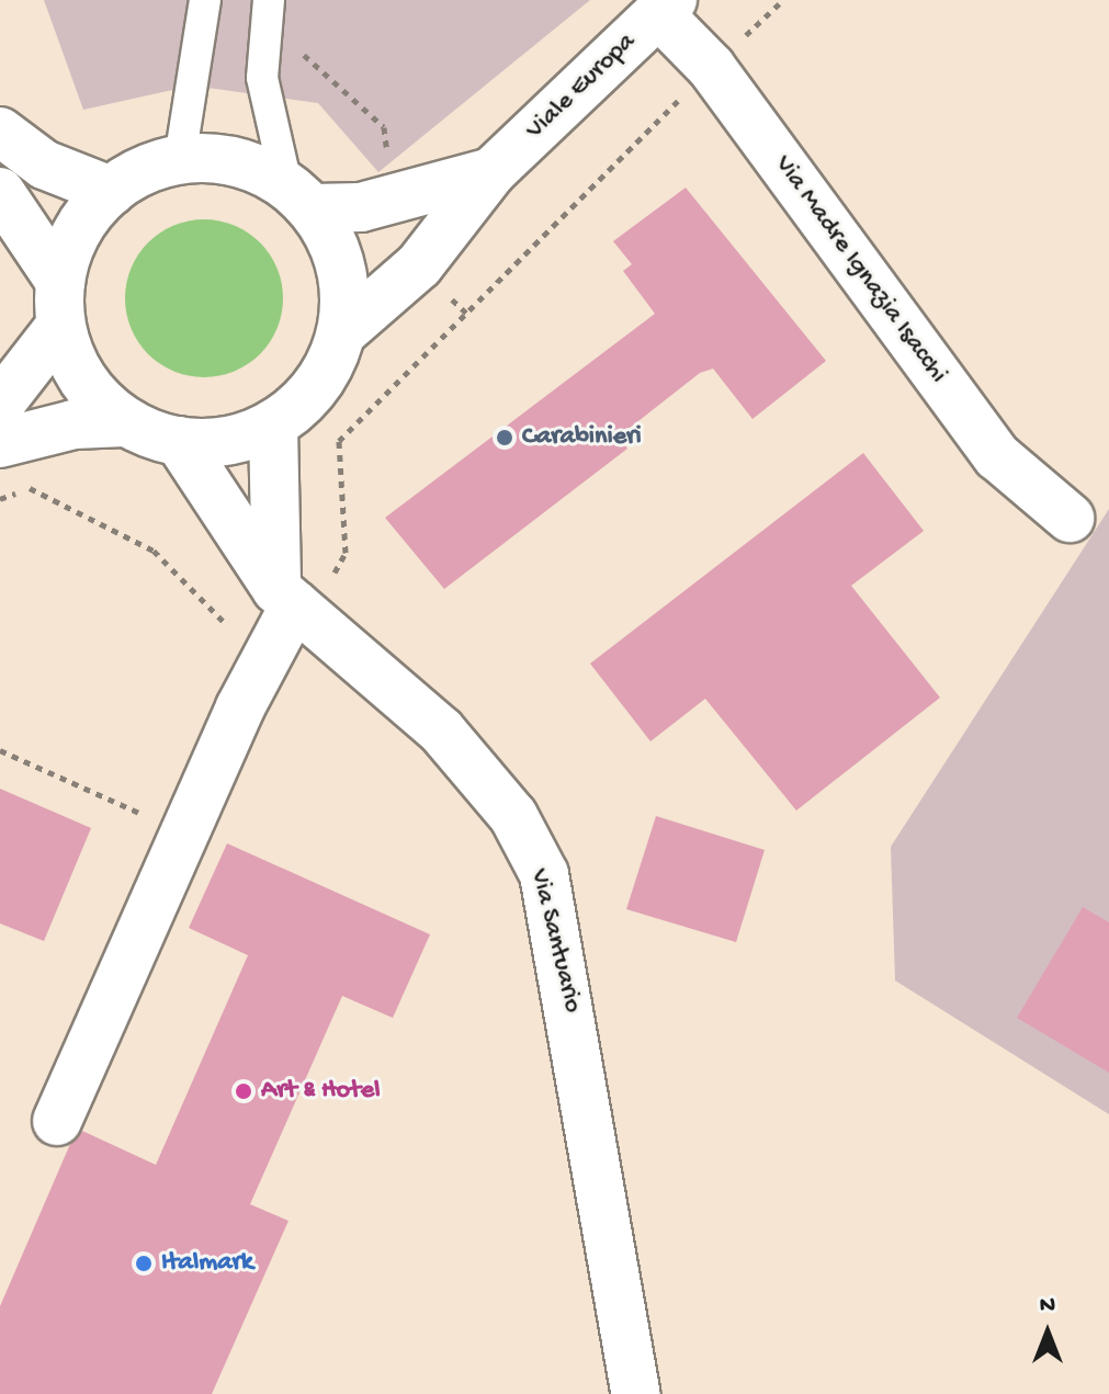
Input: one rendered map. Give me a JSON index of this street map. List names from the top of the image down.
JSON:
{
  "streets": {
    "street": ["Viale Europa", "Via Madre Ignazia Isacchi", "Via Santuario"]
  },
  "crossings": [
    ["Viale Europa", "Via Madre Ignazia Isacchi"],
    ["Viale Europa", "Via Santuario"]
  ],
  "places": ["Carabinieri", "Art & Hotel", "Italmark"],
  "north": "top"
}
